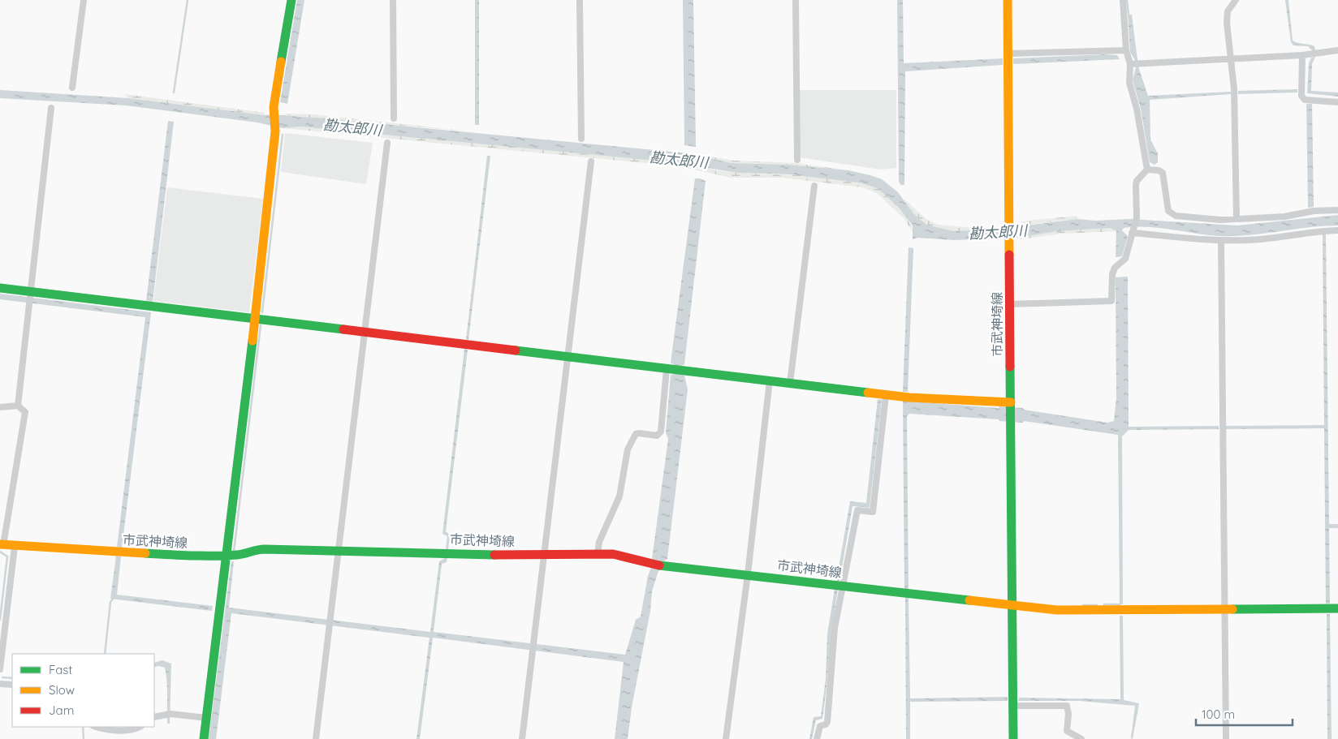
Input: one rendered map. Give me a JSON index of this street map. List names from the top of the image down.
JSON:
{
  "streets": {
    "street": ["市武神埼線"]
  },
  "water": ["勘太郎川"],
  "legend": ["Fast", "Slow", "Jam"],
  "scale_bar": "100 m"
}
